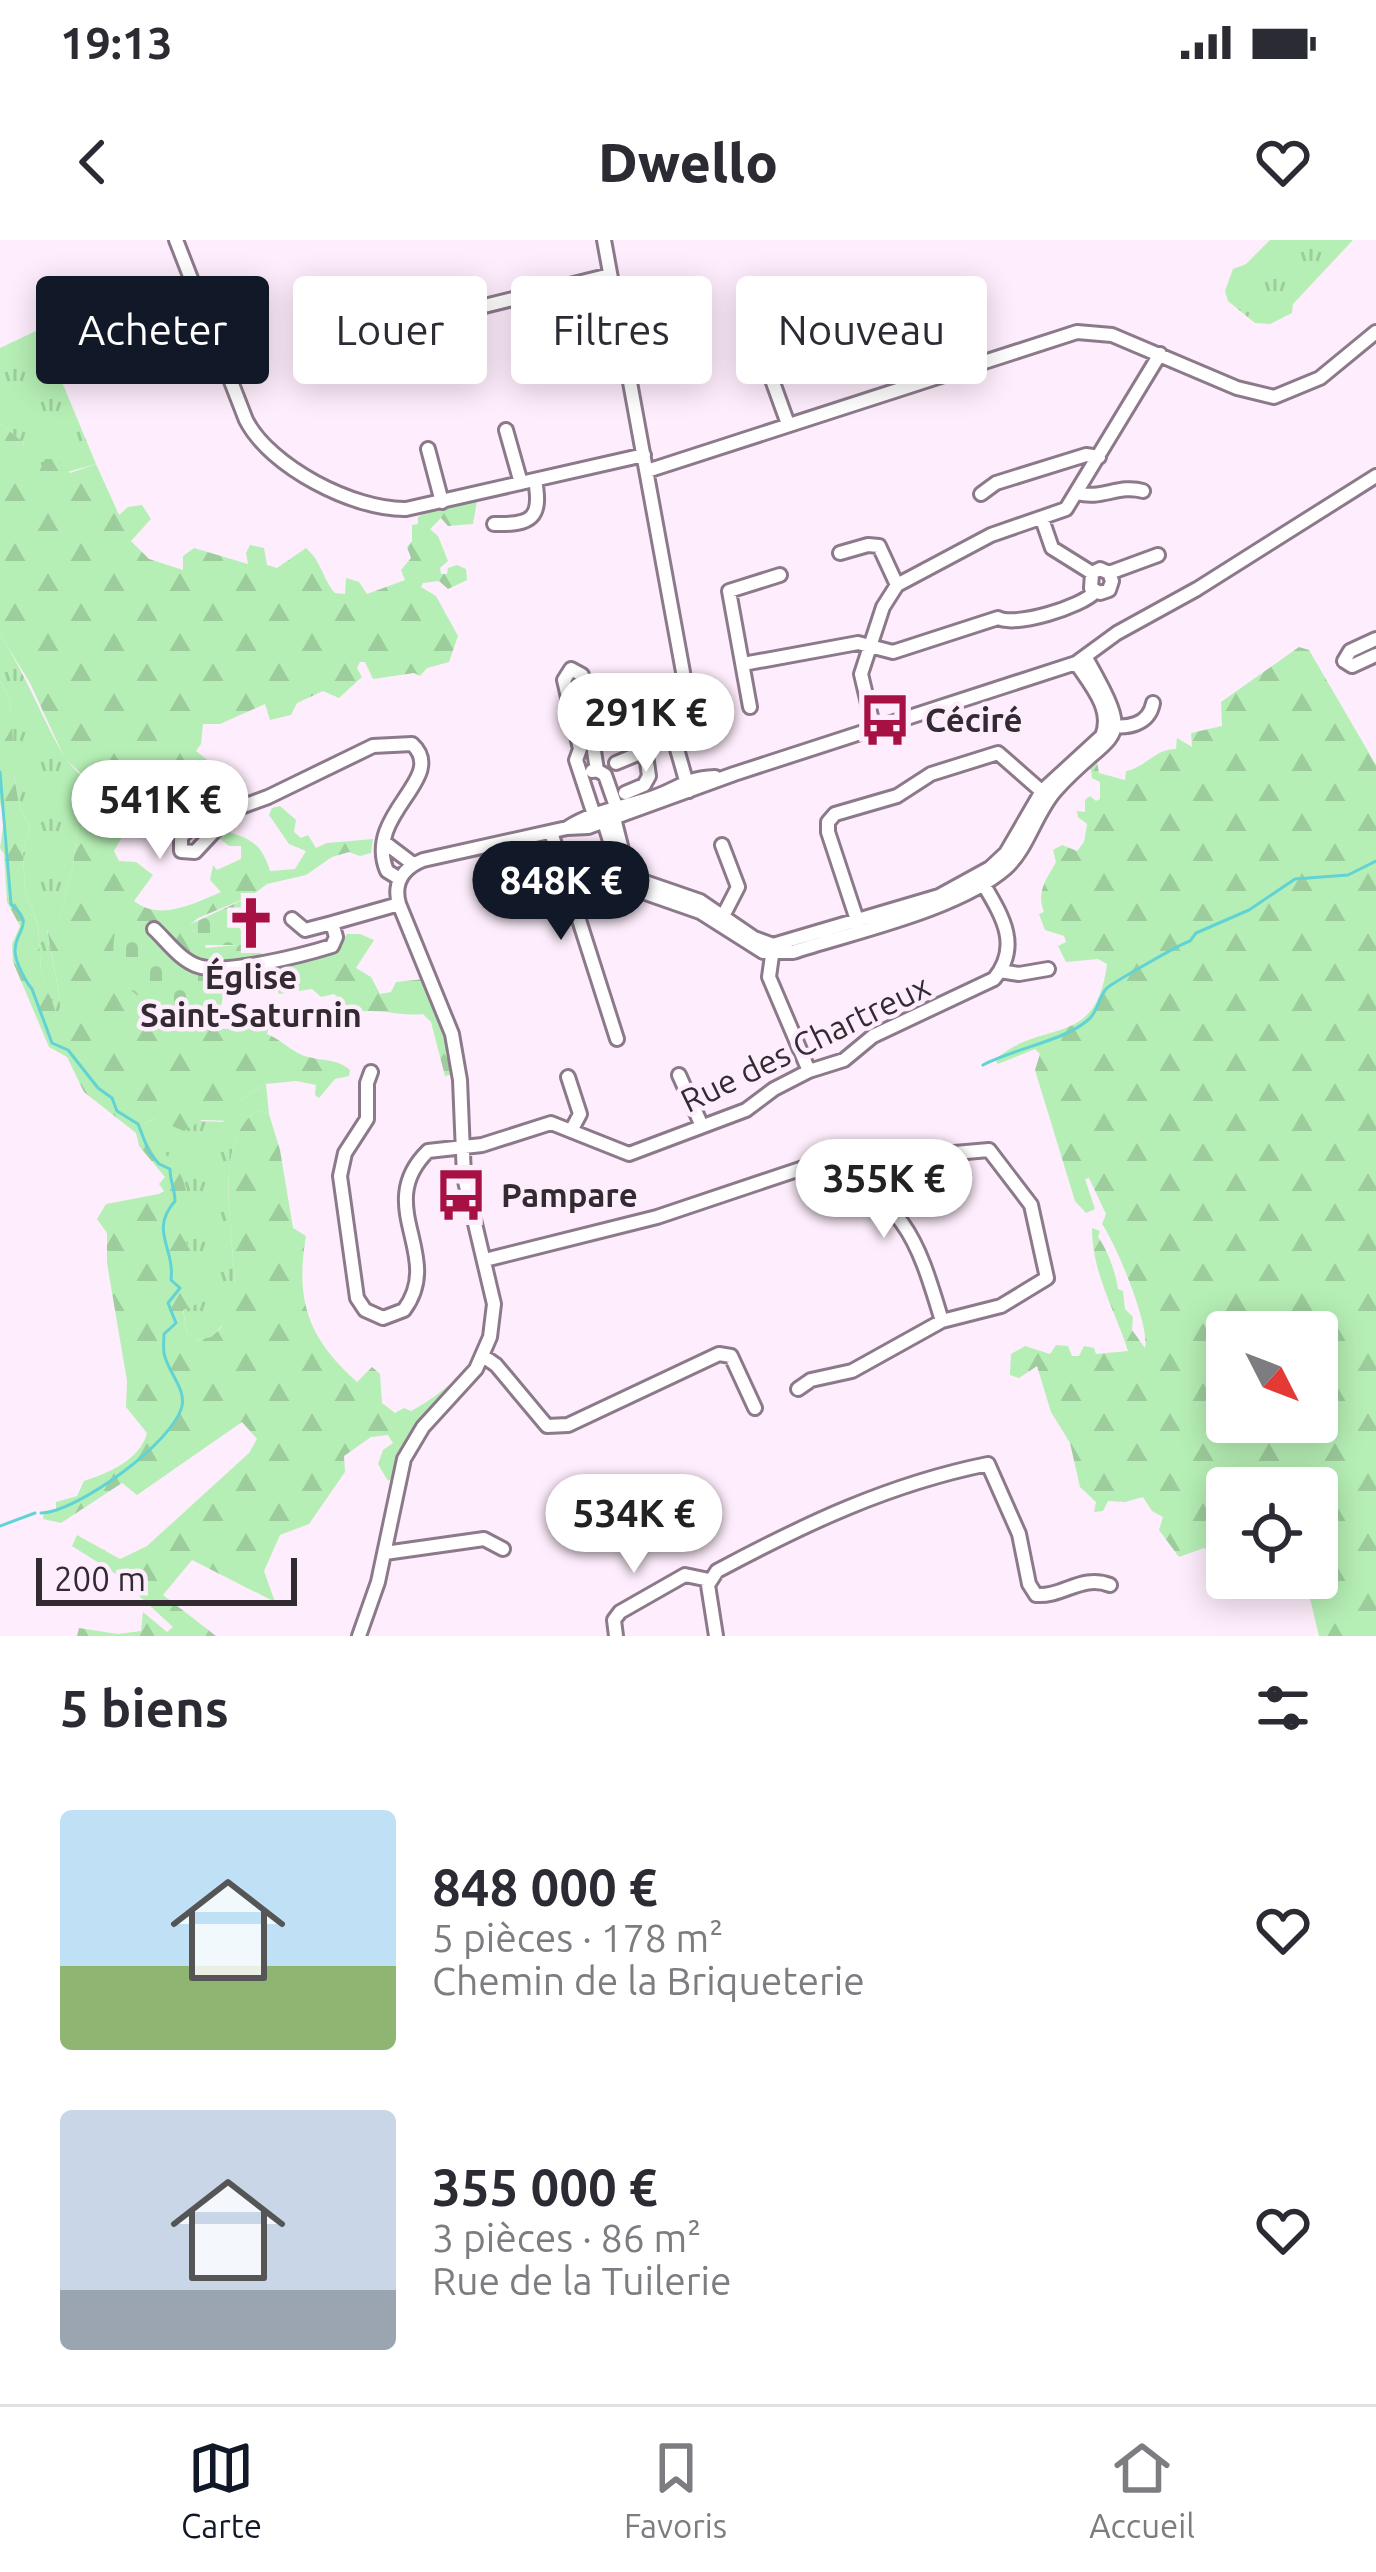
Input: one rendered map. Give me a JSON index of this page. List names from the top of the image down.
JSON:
{
  "streets": {
    "street": ["Rue des Chartreux"]
  },
  "places": {
    "bus stop": ["Céciré", "Pampare"],
    "church": ["Église Saint-Saturnin"]
  },
  "scale_bar": "200 m",
  "north": "bottom right",
  "page": {
    "status": "19:13",
    "header": "Dwello",
    "chip": [
      "Acheter",
      "Louer",
      "Filtres",
      "Nouveau"
    ],
    "price": [
      "291K €",
      "541K €",
      "848K €",
      "355K €",
      "534K €"
    ],
    "scale": "200 m",
    "heading": "5 biens",
    "list": [
      {
        "name": "848 000 €",
        "note": "5 pièces · 178 m² · Chemin de la Briqueterie"
      },
      {
        "name": "355 000 €",
        "note": "3 pièces · 86 m² · Rue de la Tuilerie"
      }
    ],
    "tabs": ["Carte", "Favoris", "Accueil"]
  }
}
